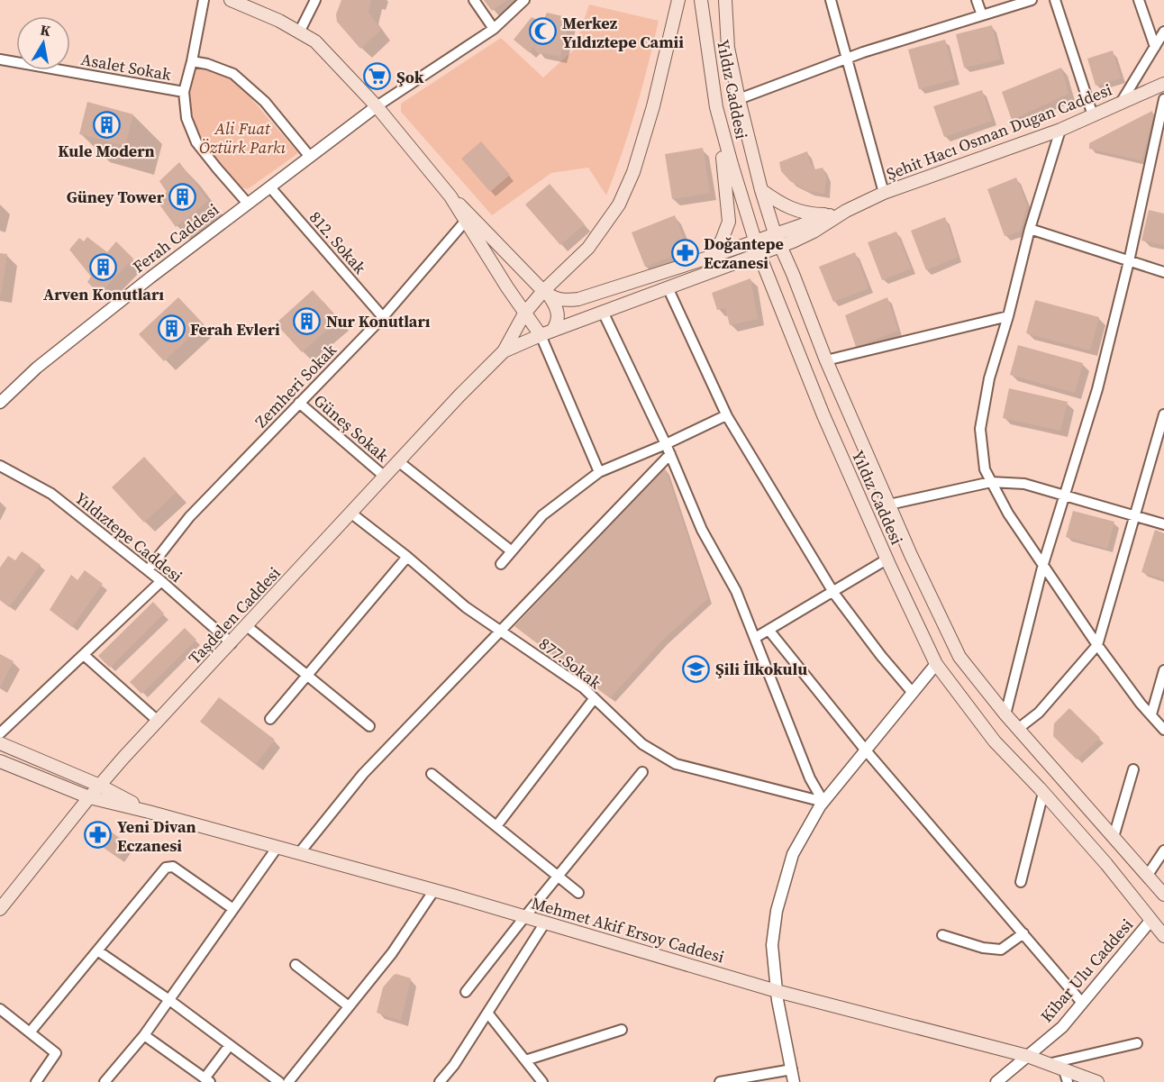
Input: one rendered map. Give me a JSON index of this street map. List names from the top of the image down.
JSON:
{
  "streets": {
    "main road": [
      "Yıldız Caddesi",
      "Şehit Hacı Osman Dugan Caddesi",
      "Taşdelen Caddesi",
      "Mehmet Akif Ersoy Caddesi"
    ],
    "street": [
      "Asalet Sokak",
      "Ferah Caddesi",
      "812. Sokak",
      "Zemheri Sokak",
      "Güneş Sokak",
      "Yıldıztepe Caddesi",
      "877.Sokak",
      "Kibar Ulu Caddesi"
    ]
  },
  "crossings": [
    ["Yıldız Caddesi", "Kibar Ulu Caddesi"],
    ["Ferah Caddesi", "812. Sokak"],
    ["812. Sokak", "Zemheri Sokak"],
    ["Zemheri Sokak", "Güneş Sokak"],
    ["Zemheri Sokak", "Yıldıztepe Caddesi"],
    ["Güneş Sokak", "Taşdelen Caddesi"],
    ["Yıldıztepe Caddesi", "Taşdelen Caddesi"],
    ["Taşdelen Caddesi", "877.Sokak"],
    ["Taşdelen Caddesi", "Mehmet Akif Ersoy Caddesi"],
    ["Mehmet Akif Ersoy Caddesi", "Kibar Ulu Caddesi"]
  ],
  "parks": ["Ali Fuat Öztürk Parkı"],
  "places": {
    "mosque": ["Merkez Yıldıztepe Camii"],
    "supermarket": ["Şok"],
    "building": [
      "Kule Modern",
      "Güney Tower",
      "Arven Konutları",
      "Nur Konutları",
      "Ferah Evleri"
    ],
    "pharmacy": ["Doğantepe Eczanesi", "Yeni Divan Eczanesi"],
    "school or university": ["Şili İlkokulu"]
  },
  "north": "top"
}
